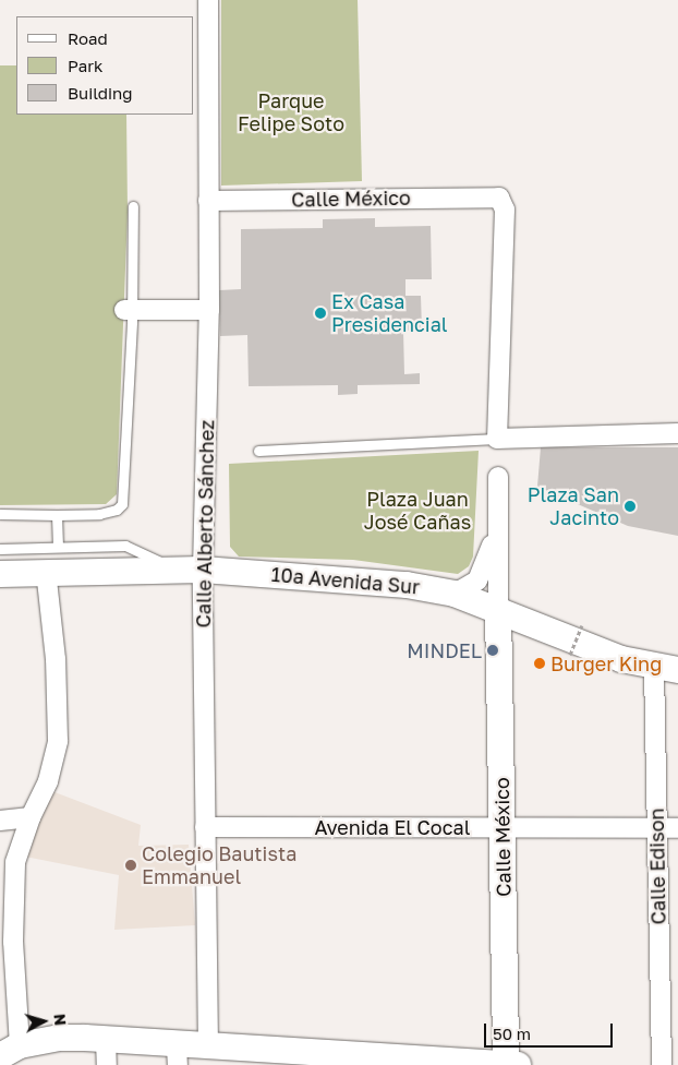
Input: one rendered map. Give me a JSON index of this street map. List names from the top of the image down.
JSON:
{
  "streets": {
    "main road": ["Calle México", "10a Avenida Sur"],
    "street": ["Calle Alberto Sánchez", "Avenida El Cocal", "Calle Edison"]
  },
  "crossings": [
    ["Calle México", "Calle Alberto Sánchez"],
    ["Calle México", "10a Avenida Sur"],
    ["Calle México", "Avenida El Cocal"],
    ["Calle Alberto Sánchez", "10a Avenida Sur"],
    ["Calle Alberto Sánchez", "Avenida El Cocal"],
    ["10a Avenida Sur", "Calle Edison"],
    ["Avenida El Cocal", "Calle Edison"]
  ],
  "parks": ["Parque Felipe Soto", "Plaza Juan José Cañas"],
  "places": [
    "Ex Casa Presidencial",
    "Plaza San Jacinto",
    "MINDEL",
    "Burger King",
    "Colegio Bautista Emmanuel"
  ],
  "legend": ["Road", "Park", "Building"],
  "scale_bar": "50 m",
  "north": "right"
}
